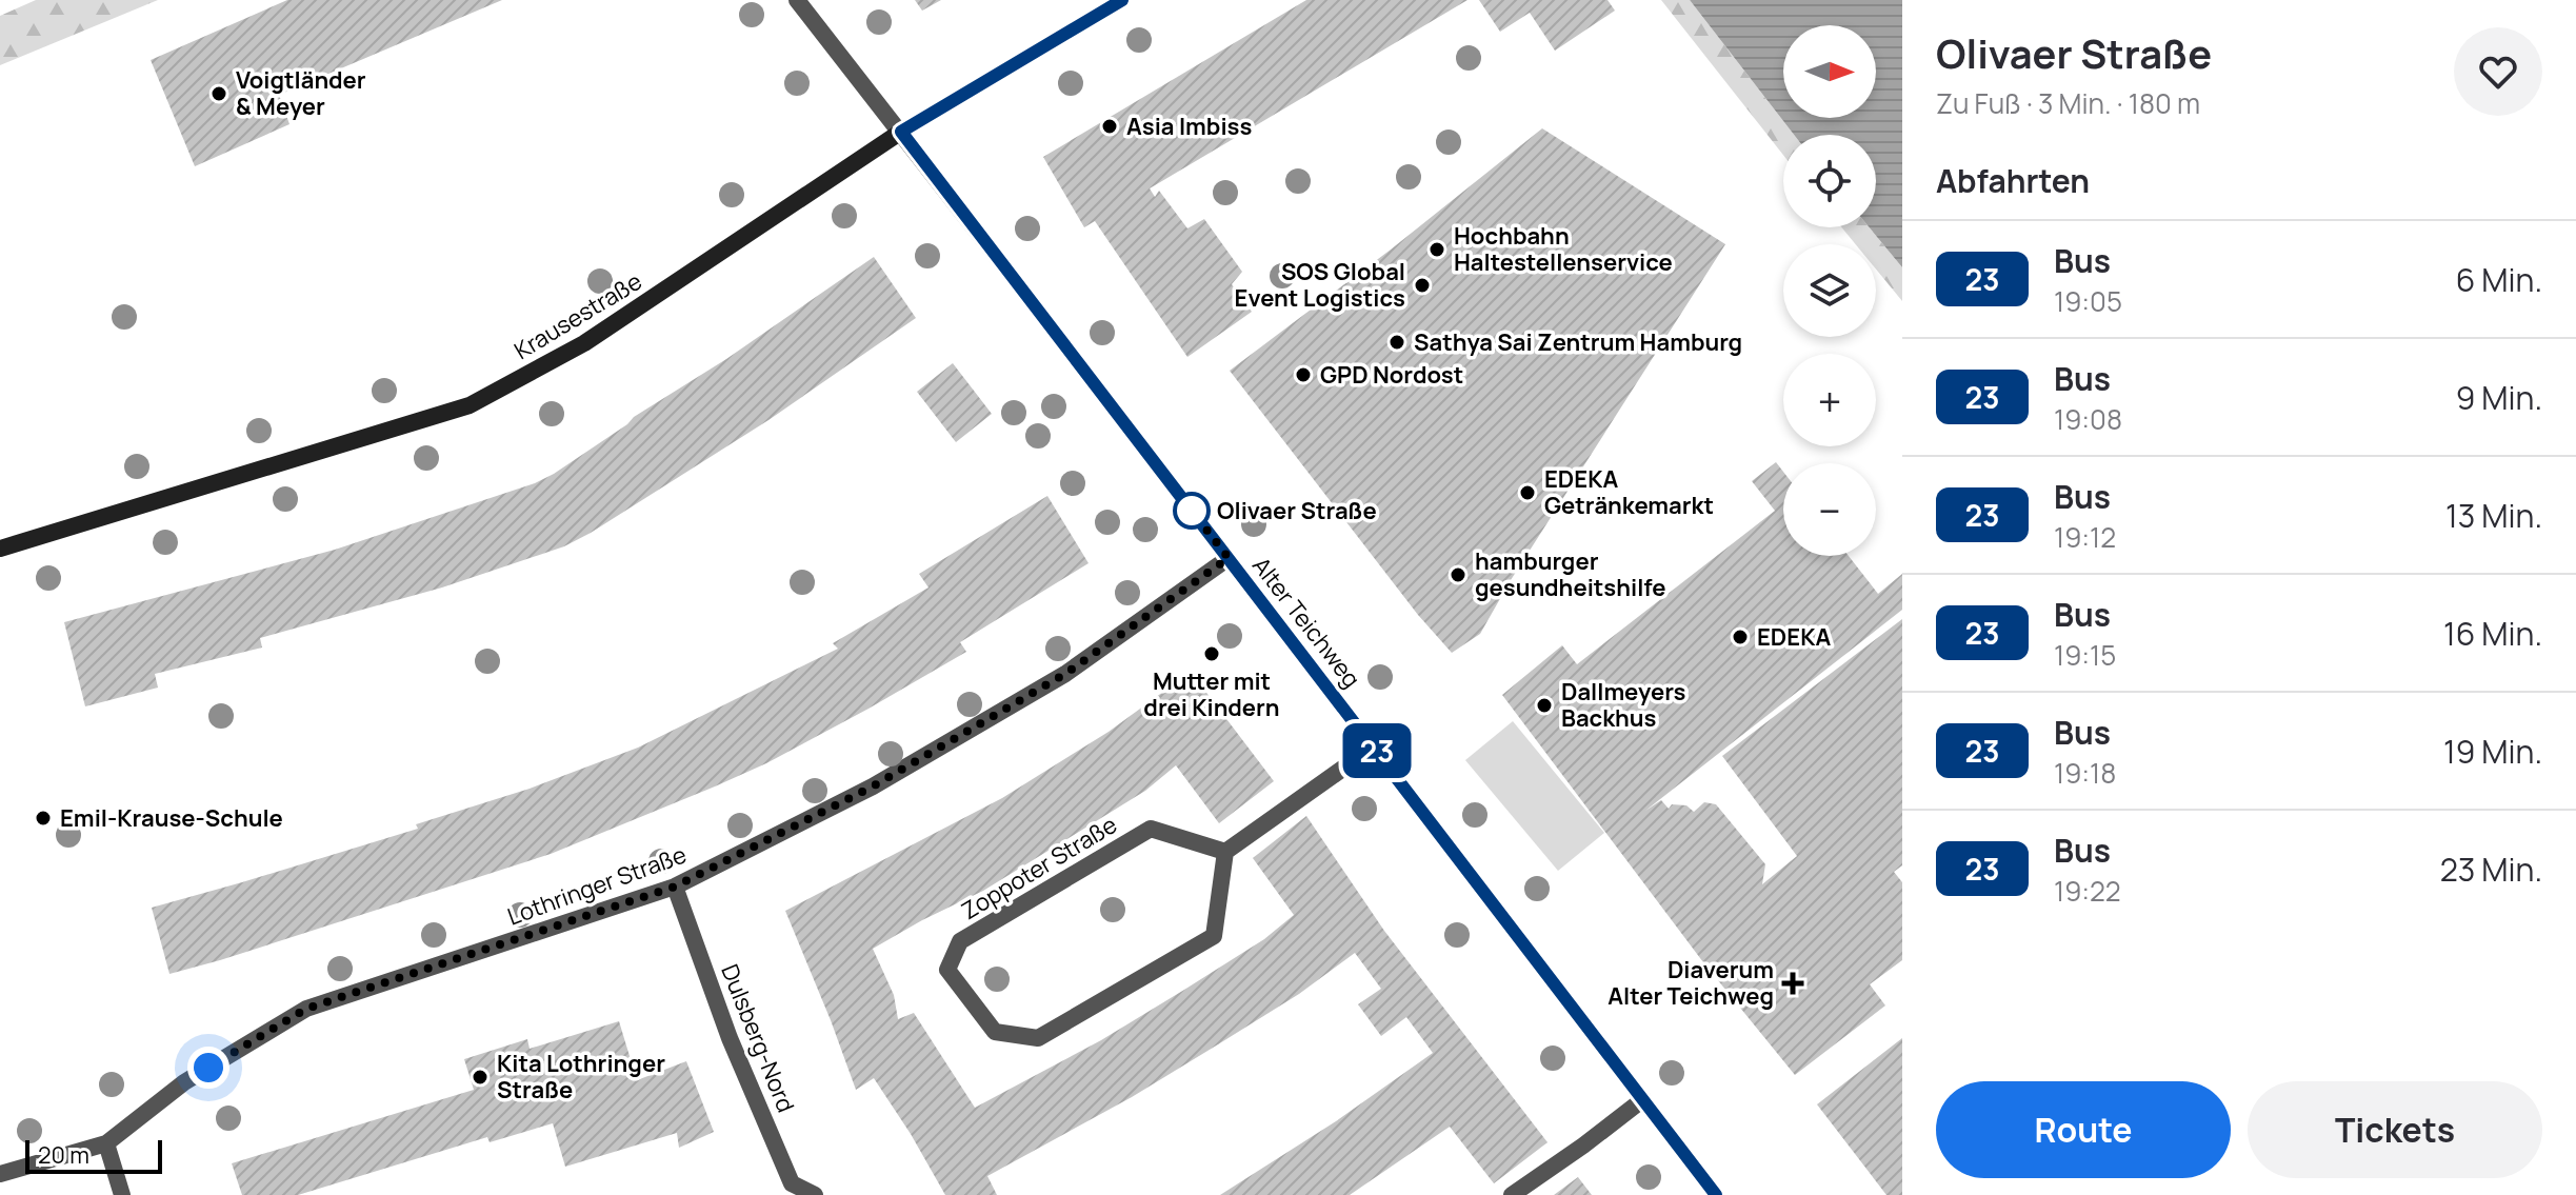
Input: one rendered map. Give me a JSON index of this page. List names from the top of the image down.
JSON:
{
  "streets": {
    "main road": ["Krausestraße"],
    "street": [
      "Alter Teichweg",
      "Zoppoter Straße",
      "Lothringer Straße",
      "Dulsberg-Nord"
    ]
  },
  "crossings": [
    ["Krausestraße", "Alter Teichweg"],
    ["Alter Teichweg", "Lothringer Straße"],
    ["Lothringer Straße", "Dulsberg-Nord"]
  ],
  "places": {
    "other": [
      "Voigtländer & Meyer",
      "Asia Imbiss",
      "Hochbahn Haltestellenservice",
      "SOS Global Event Logistics",
      "Sathya Sai Zentrum Hamburg",
      "GPD Nordost",
      "EDEKA Getränkemarkt",
      "Olivaer Straße",
      "hamburger gesundheitshilfe",
      "EDEKA",
      "Mutter mit drei Kindern",
      "Dallmeyers Backhus",
      "Emil-Krause-Schule",
      "Kita Lothringer Straße"
    ],
    "health": ["Diaverum Alter Teichweg"]
  },
  "lines": ["bus line 23"],
  "scale_bar": "20 m",
  "north": "right",
  "page": {
    "on_map": "23",
    "heading": [
      ["Olivaer Straße", "Zu Fuß · 3 Min. · 180 m"],
      "Abfahrten"
    ],
    "map_buttons": ["+", "−"],
    "list": [
      {
        "mark": "23",
        "name": "Bus",
        "note": "19:05",
        "value": "6 Min."
      },
      {
        "mark": "23",
        "name": "Bus",
        "note": "19:08",
        "value": "9 Min."
      },
      {
        "mark": "23",
        "name": "Bus",
        "note": "19:12",
        "value": "13 Min."
      },
      {
        "mark": "23",
        "name": "Bus",
        "note": "19:15",
        "value": "16 Min."
      },
      {
        "mark": "23",
        "name": "Bus",
        "note": "19:18",
        "value": "19 Min."
      },
      {
        "mark": "23",
        "name": "Bus",
        "note": "19:22",
        "value": "23 Min."
      }
    ],
    "buttons": ["Route", "Tickets"],
    "scale": "20 m"
  }
}
